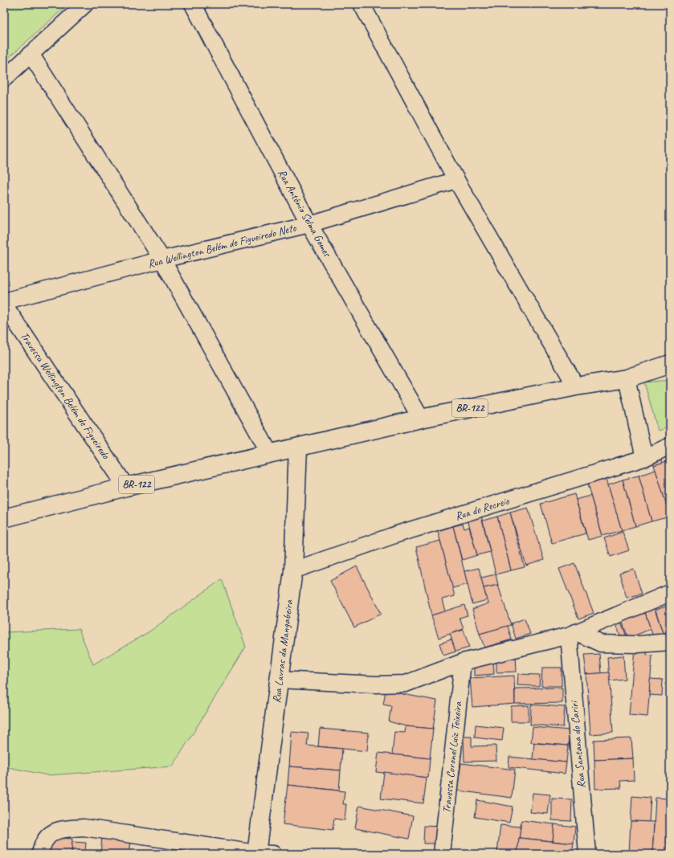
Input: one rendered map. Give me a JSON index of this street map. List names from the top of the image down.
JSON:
{
  "streets": {
    "main road": ["BR-122", "Rua Lavras da Mangabeira"],
    "street": [
      "Rua Antônio Selma Gomes",
      "Rua Wellington Belém de Figueiredo Neto",
      "Travessa Wellington Belém de Figueiredo",
      "Rua do Recreio",
      "Rua Santana do Cariri",
      "Travessa Coronel Luiz Teixeira"
    ]
  },
  "crossings": [
    ["Rua Antônio Selma Gomes", "Rua Wellington Belém de Figueiredo Neto"],
    ["Rua Antônio Selma Gomes", "BR-122"],
    ["Travessa Wellington Belém de Figueiredo", "BR-122"],
    ["BR-122", "Rua Lavras da Mangabeira"],
    ["Rua do Recreio", "Rua Lavras da Mangabeira"]
  ]
}
